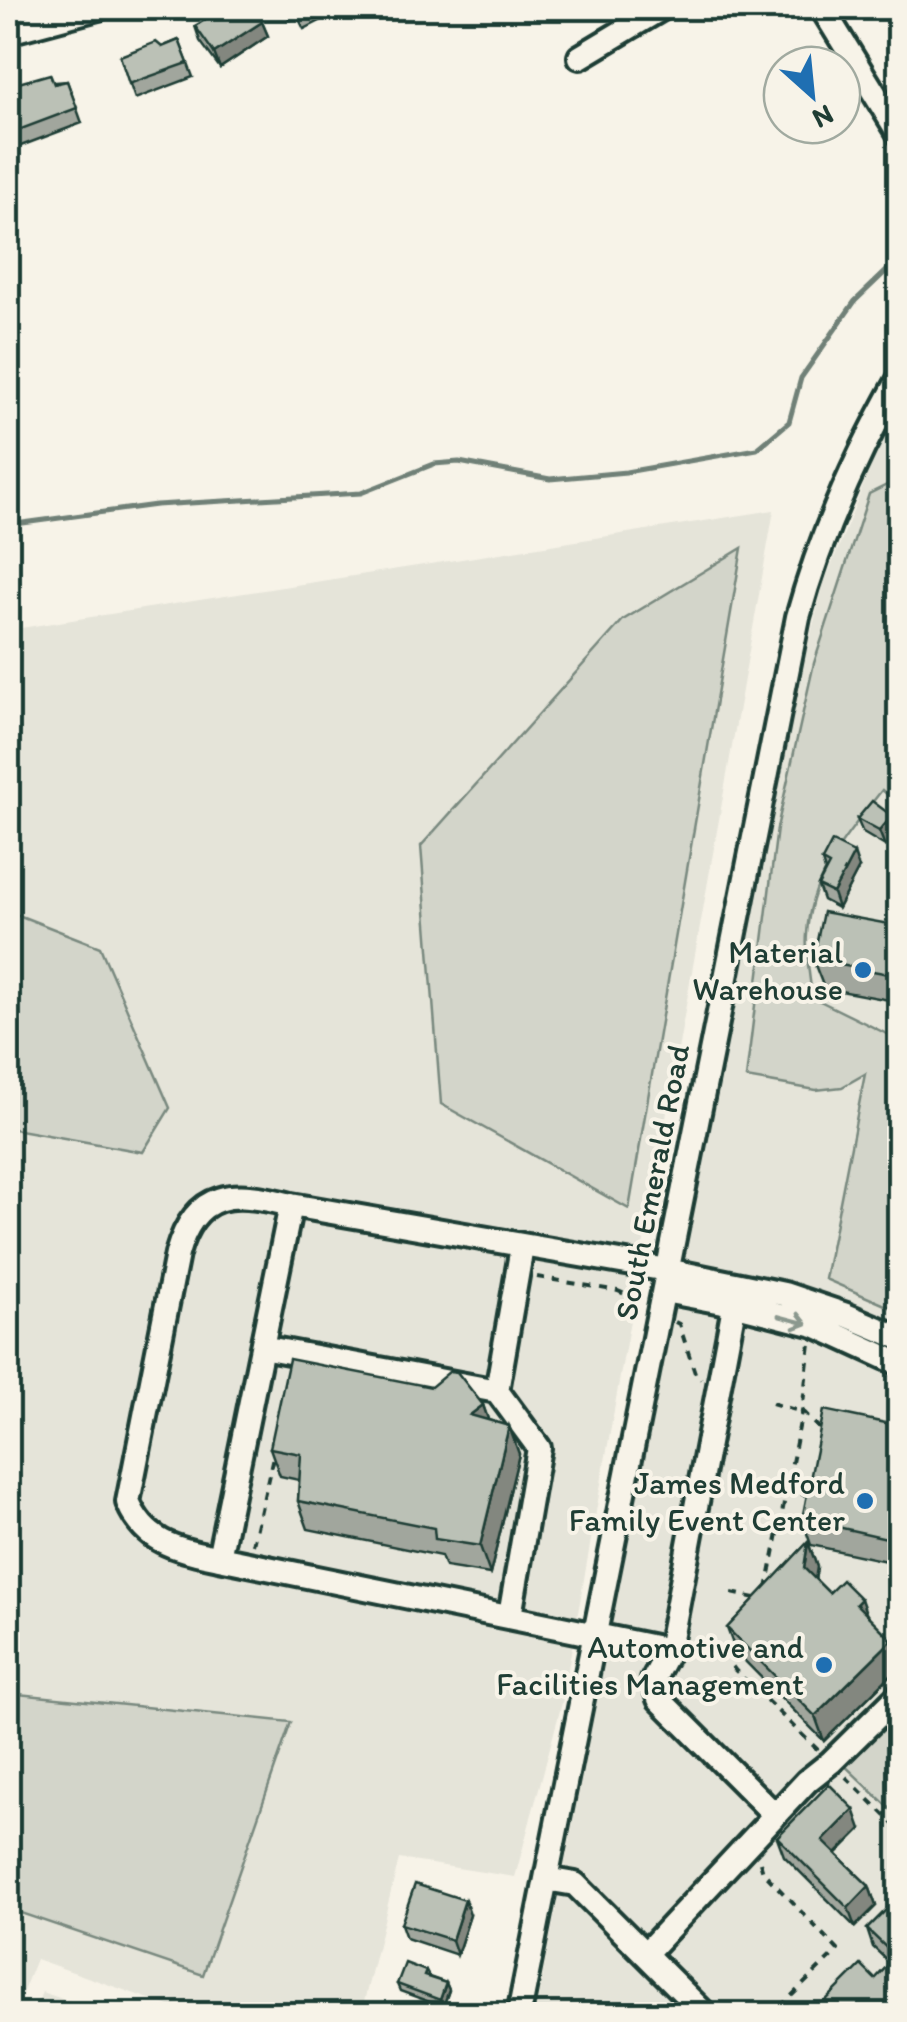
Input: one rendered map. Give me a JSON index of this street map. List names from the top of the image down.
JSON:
{
  "streets": {
    "street": ["South Emerald Road"]
  },
  "places": ["Material Warehouse", "James Medford Family Event Center", "Automotive and Facilities Management"],
  "north": "bottom right"
}
